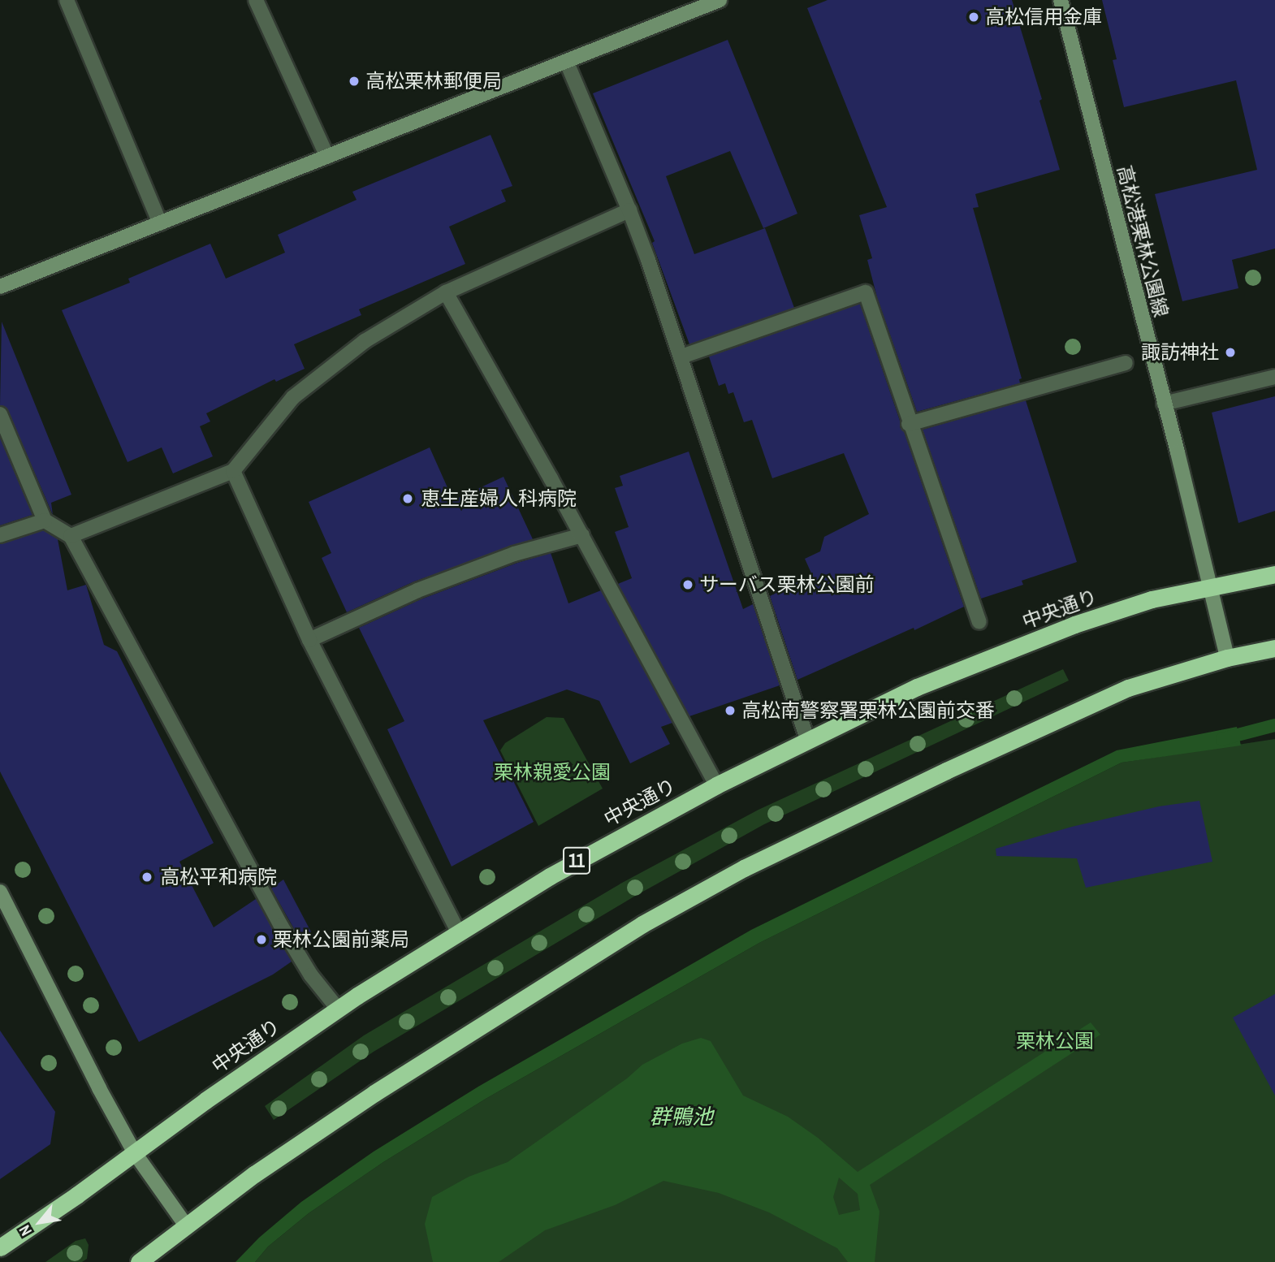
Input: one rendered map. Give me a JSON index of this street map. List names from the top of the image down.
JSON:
{
  "streets": {
    "highway": ["中央通り", "11"],
    "street": ["高松港栗林公園線"]
  },
  "crossings": [
    ["高松港栗林公園線", "中央通り"]
  ],
  "water": ["群鴨池"],
  "parks": ["栗林親愛公園", "栗林公園"],
  "places": [
    "高松信用金庫",
    "高松栗林郵便局",
    "諏訪神社",
    "恵生産婦人科病院",
    "サーバス栗林公園前",
    "高松南警察署栗林公園前交番",
    "高松平和病院",
    "栗林公園前薬局"
  ],
  "north": "bottom left"
}
